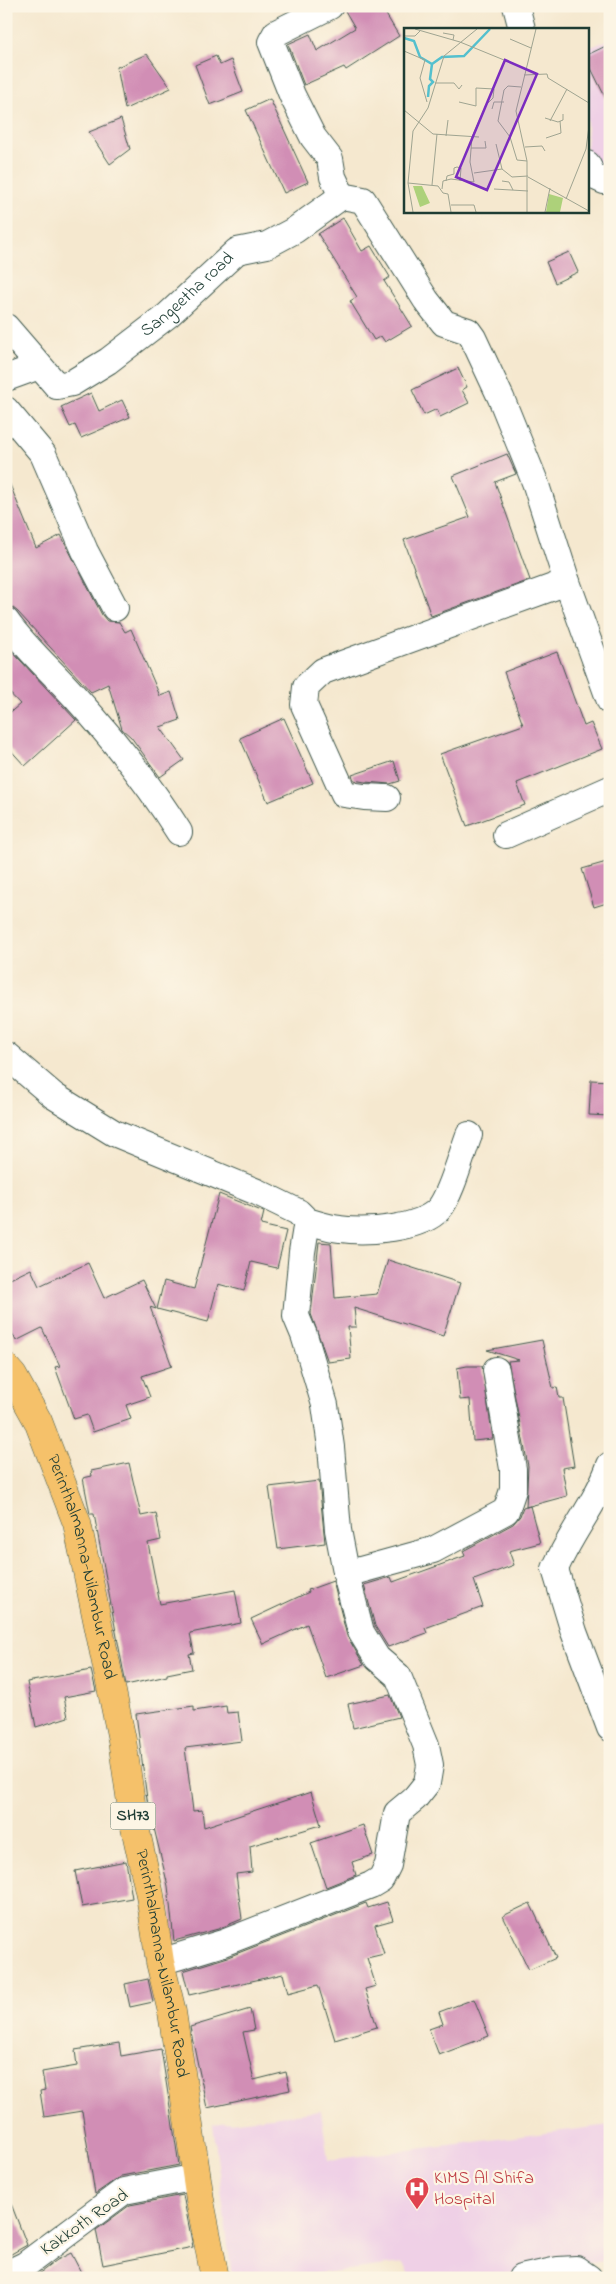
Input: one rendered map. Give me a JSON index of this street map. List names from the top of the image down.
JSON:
{
  "streets": {
    "main road": ["Perinthalmanna-Nilambur Road", "SH73"],
    "street": ["Sangeetha road", "Kakkoth Road"]
  },
  "crossings": [
    ["Perinthalmanna-Nilambur Road", "Kakkoth Road"]
  ],
  "places": {
    "hospital": ["KIMS Al Shifa Hospital"]
  }
}
